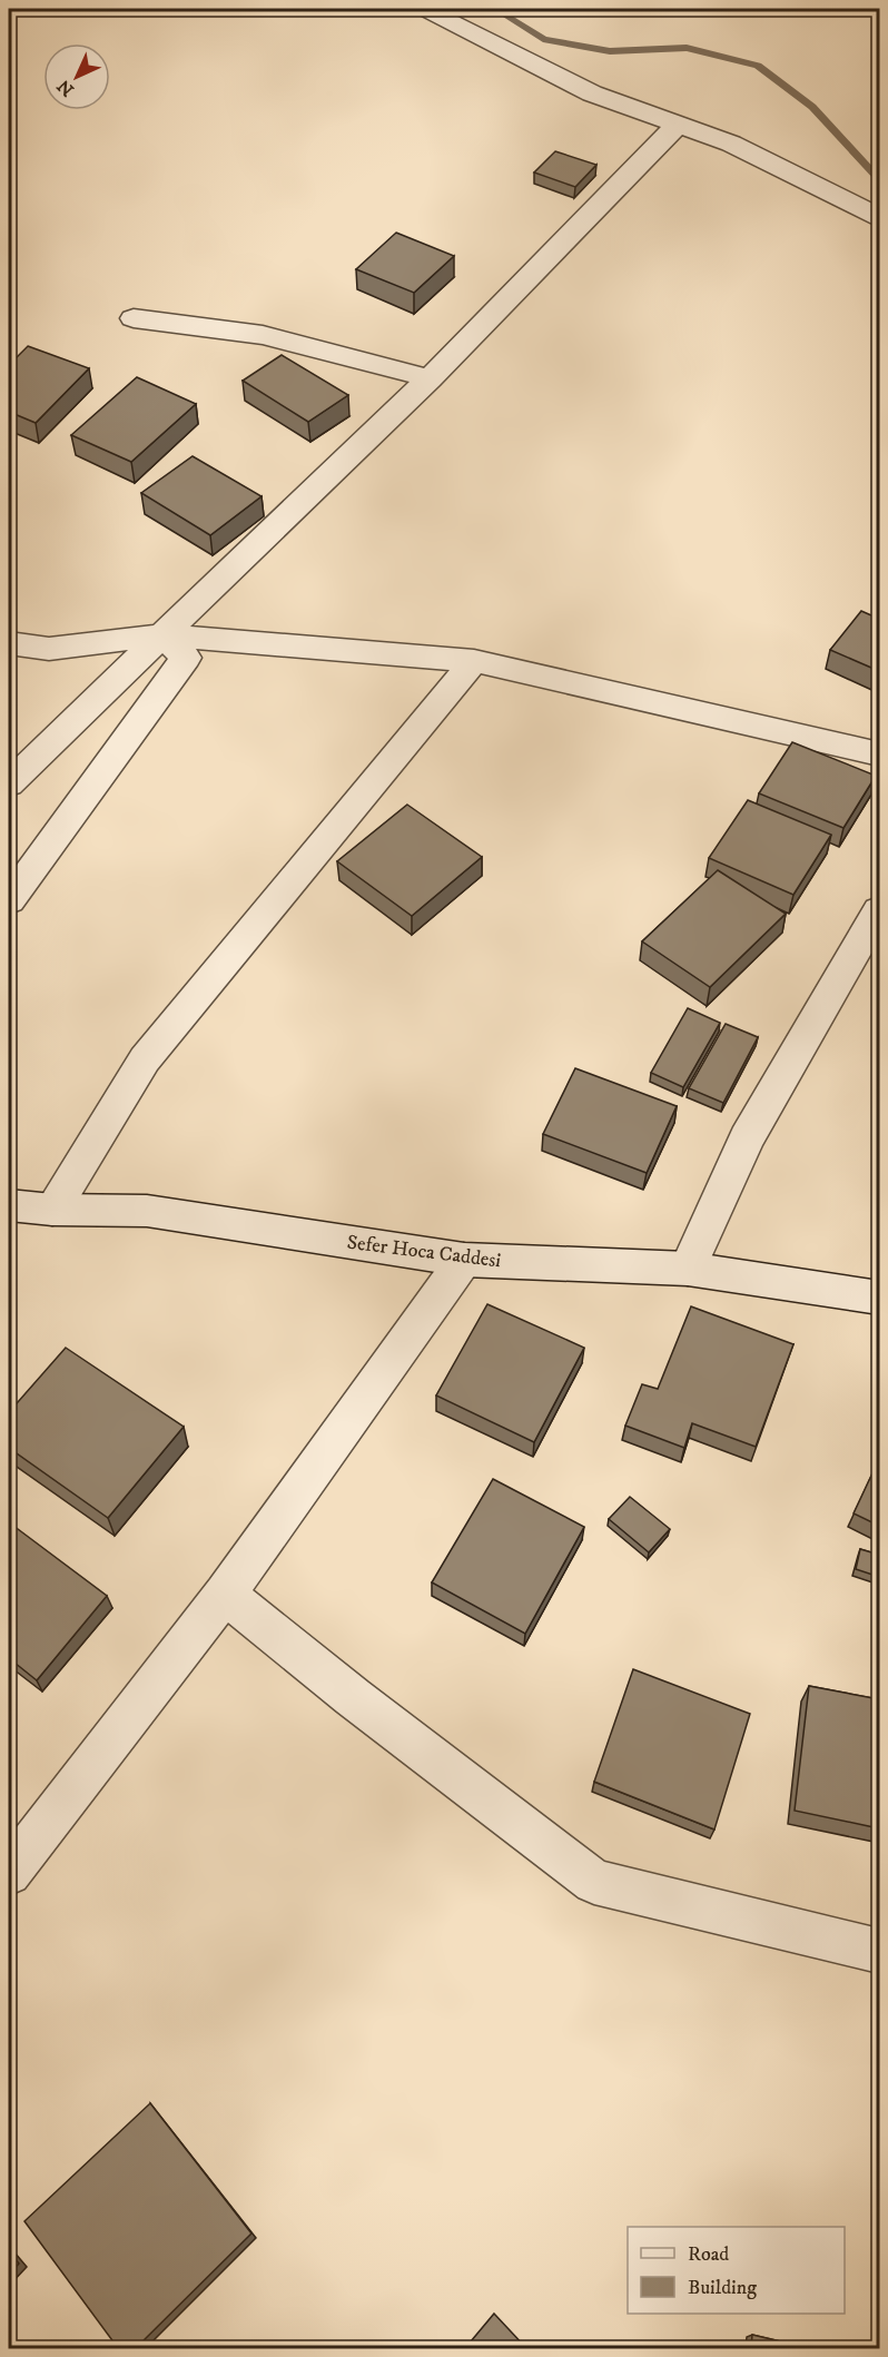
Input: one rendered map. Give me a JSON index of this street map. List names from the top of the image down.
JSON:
{
  "streets": {
    "street": ["Sefer Hoca Caddesi"]
  },
  "legend": ["Road", "Building"],
  "north": "bottom left"
}
